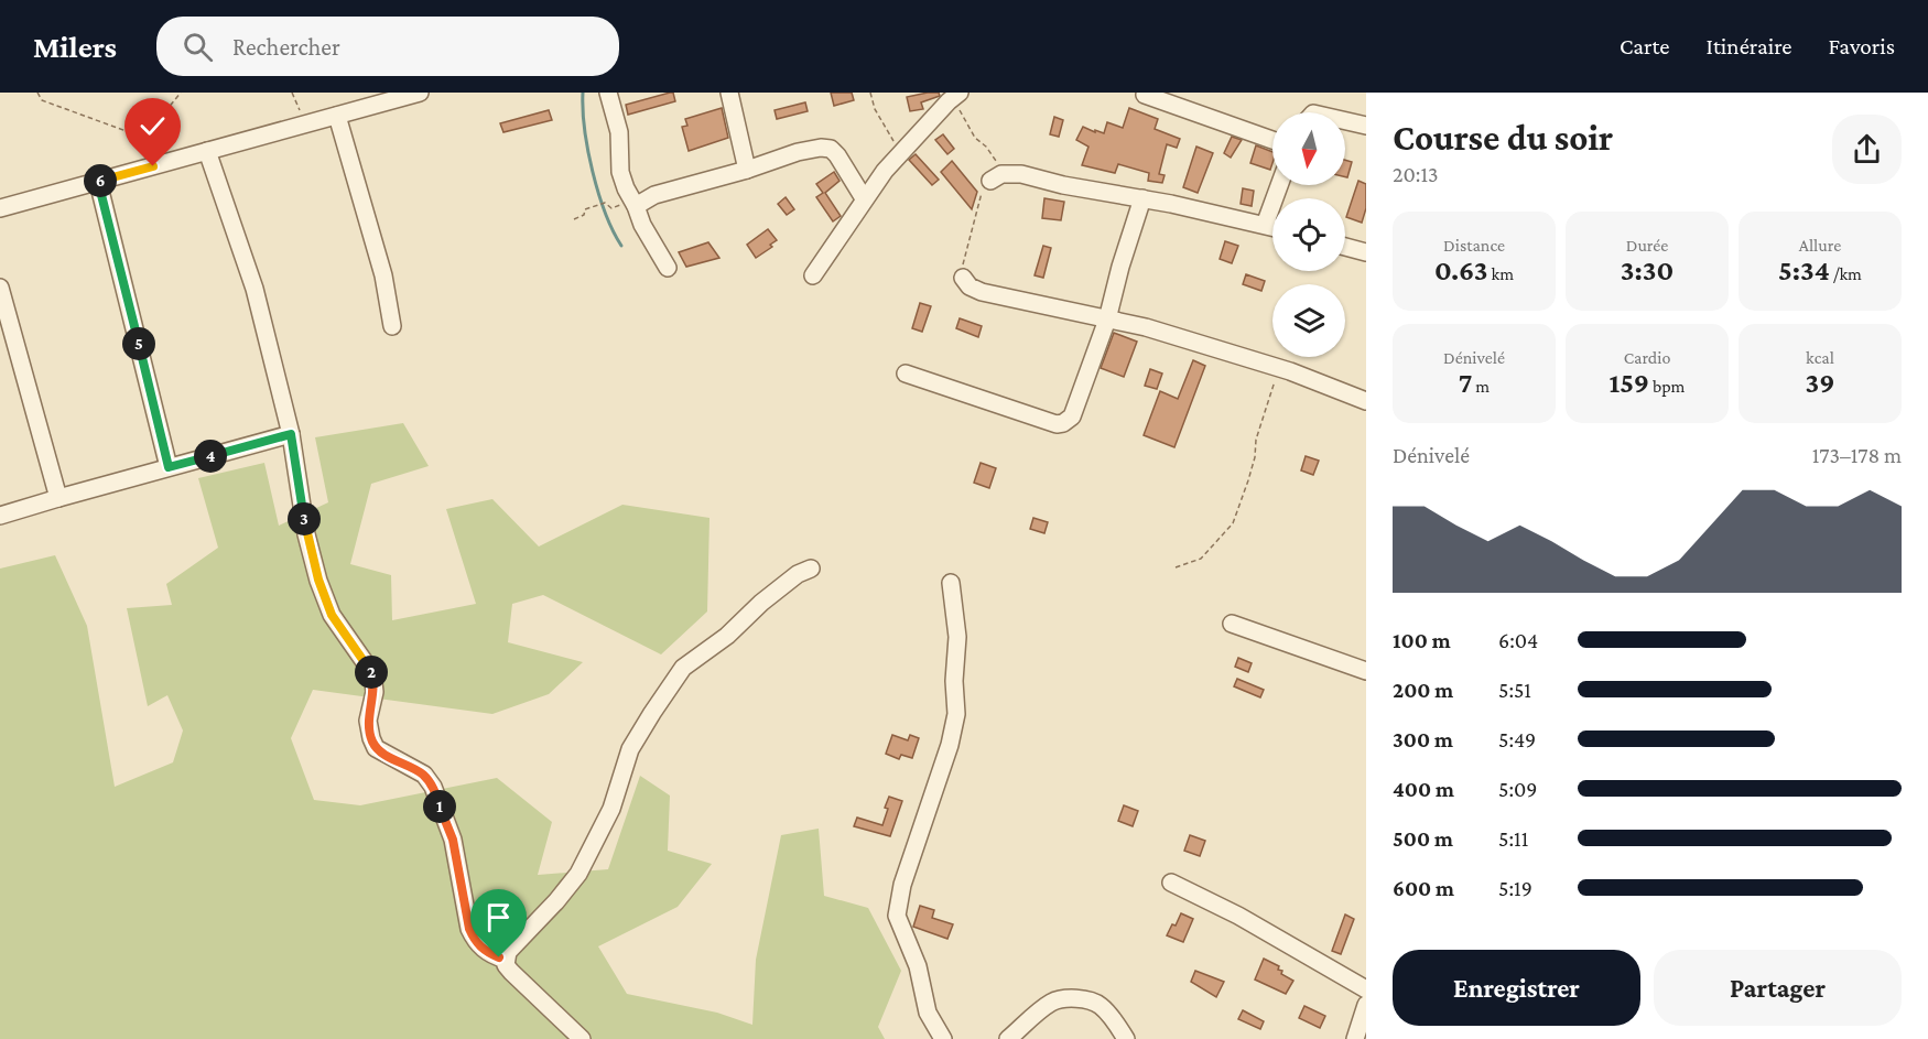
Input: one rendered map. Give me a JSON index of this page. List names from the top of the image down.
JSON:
{
  "north": "bottom",
  "page": {
    "header": "Milers",
    "search": "Rechercher",
    "nav": ["Carte", "Itinéraire", "Favoris"],
    "heading": ["Course du soir", "20:13"],
    "pins": [
      "6",
      "5",
      "4",
      "3",
      "2",
      "1"
    ],
    "stats": [
      ["Distance", "0.63 km"],
      ["Durée", "3:30"],
      ["Allure", "5:34 /km"],
      ["Dénivelé", "7 m"],
      ["Cardio", "159 bpm"],
      ["kcal", "39"]
    ],
    "chart": ["Dénivelé", "173–178 m"],
    "list": [
      {
        "name": "100 m",
        "note": "6:04"
      },
      {
        "name": "200 m",
        "note": "5:51"
      },
      {
        "name": "300 m",
        "note": "5:49"
      },
      {
        "name": "400 m",
        "note": "5:09"
      },
      {
        "name": "500 m",
        "note": "5:11"
      },
      {
        "name": "600 m",
        "note": "5:19"
      }
    ],
    "buttons": ["Enregistrer", "Partager"]
  }
}
